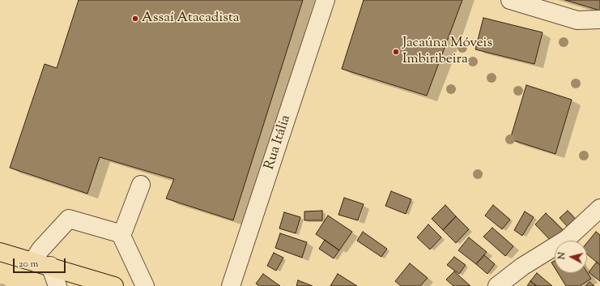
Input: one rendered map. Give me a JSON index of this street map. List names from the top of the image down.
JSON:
{
  "streets": {
    "street": ["Rua Itália"]
  },
  "places": ["Assaí Atacadista", "Jacaúna Móveis Imbiribeira"],
  "scale_bar": "20 m",
  "north": "left"
}
